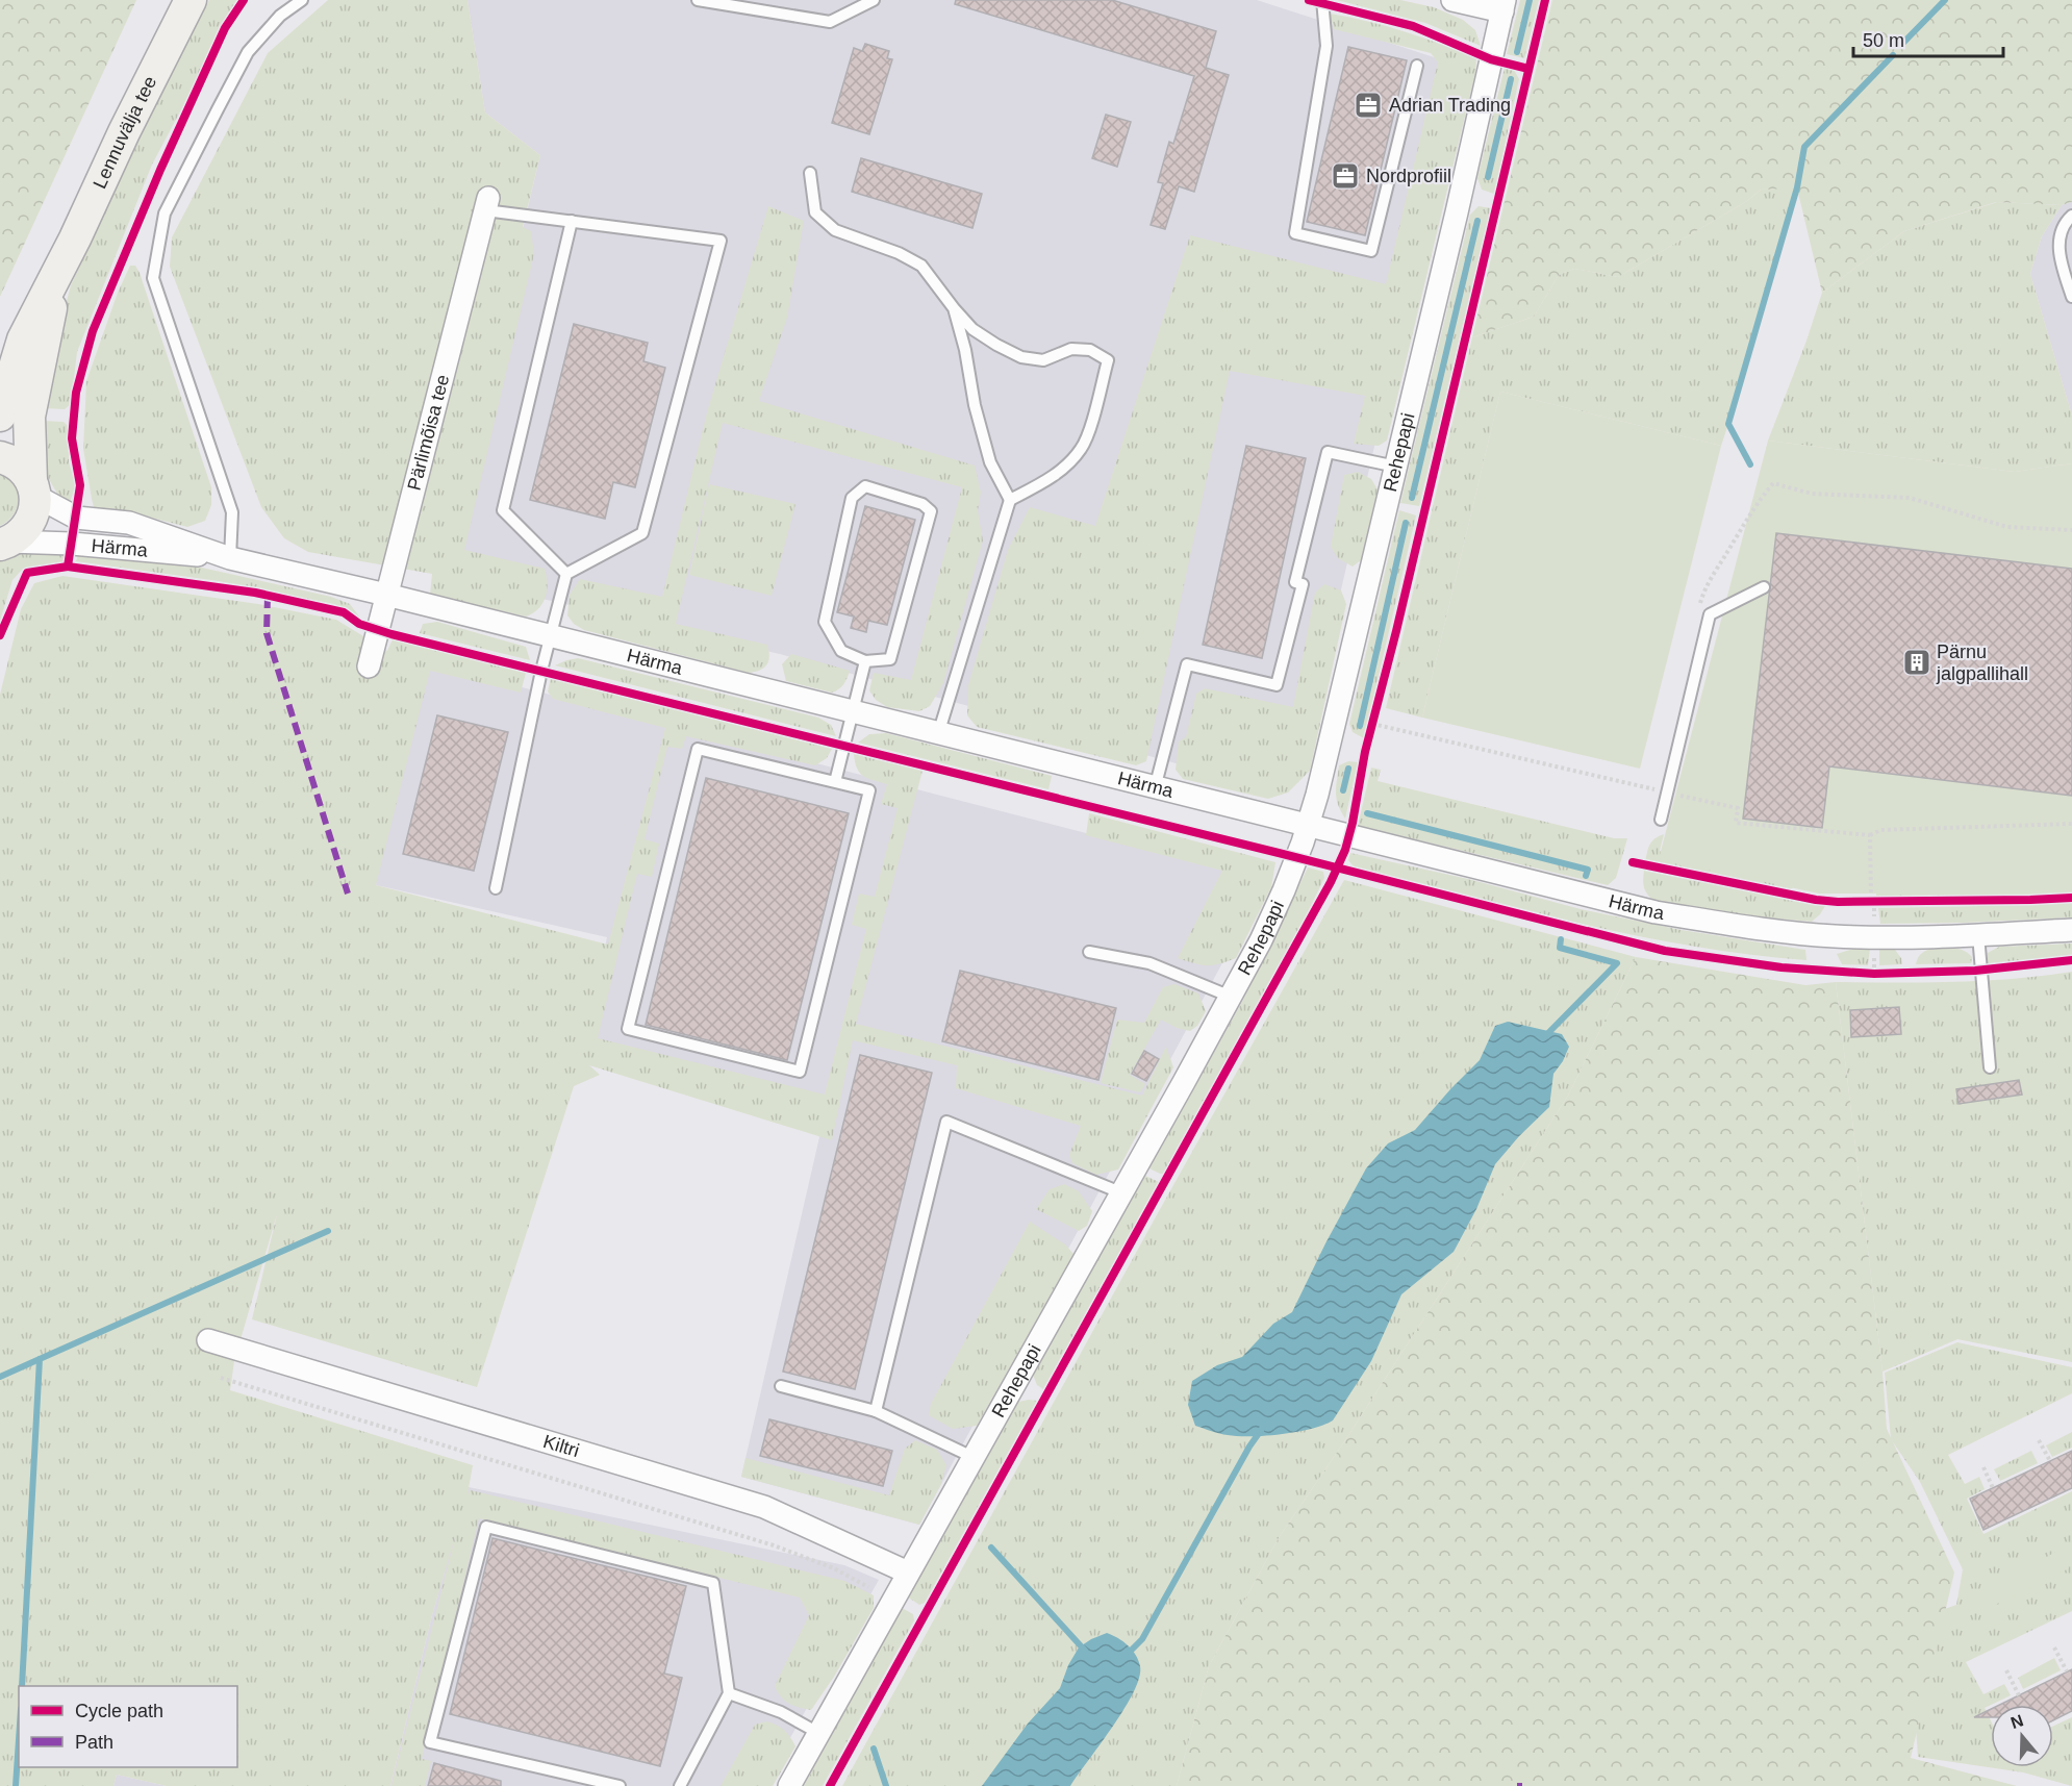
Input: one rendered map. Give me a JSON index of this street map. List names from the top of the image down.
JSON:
{
  "streets": {
    "main road": ["Lennuvälja tee"],
    "street": [
      "Pärlimõisa tee",
      "Rehepapi",
      "Härma",
      "Kiltri"
    ]
  },
  "crossings": [
    ["Lennuvälja tee", "Härma"],
    ["Pärlimõisa tee", "Härma"],
    ["Rehepapi", "Härma"],
    ["Rehepapi", "Kiltri"]
  ],
  "places": {
    "office": ["Adrian Trading", "Nordprofiil"],
    "building": ["Pärnu jalgpallihall"]
  },
  "legend": ["Cycle path", "Path"],
  "scale_bar": "50 m",
  "north": "top"
}
